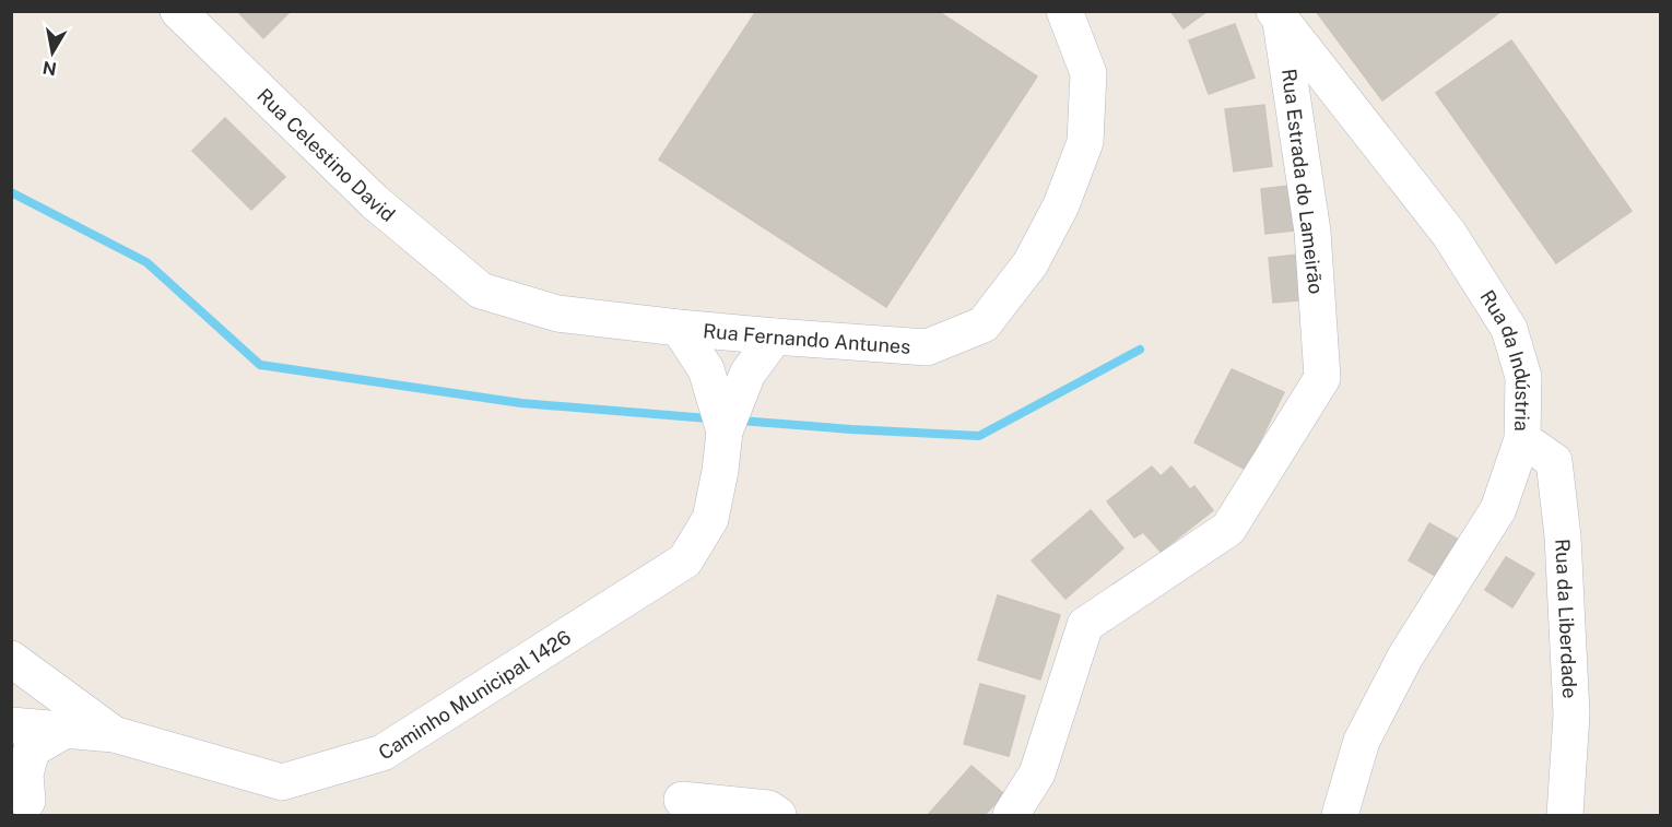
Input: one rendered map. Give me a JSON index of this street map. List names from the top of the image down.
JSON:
{
  "streets": {
    "street": [
      "Rua Celestino David",
      "Rua Estrada do Lameirão",
      "Rua Fernando Antunes",
      "Rua da Indústria",
      "Rua da Liberdade",
      "Caminho Municipal 1426"
    ]
  },
  "crossings": [
    ["Rua Celestino David", "Rua Fernando Antunes"],
    ["Rua Estrada do Lameirão", "Rua da Indústria"],
    ["Rua Fernando Antunes", "Caminho Municipal 1426"],
    ["Rua da Indústria", "Rua da Liberdade"]
  ],
  "north": "bottom"
}
